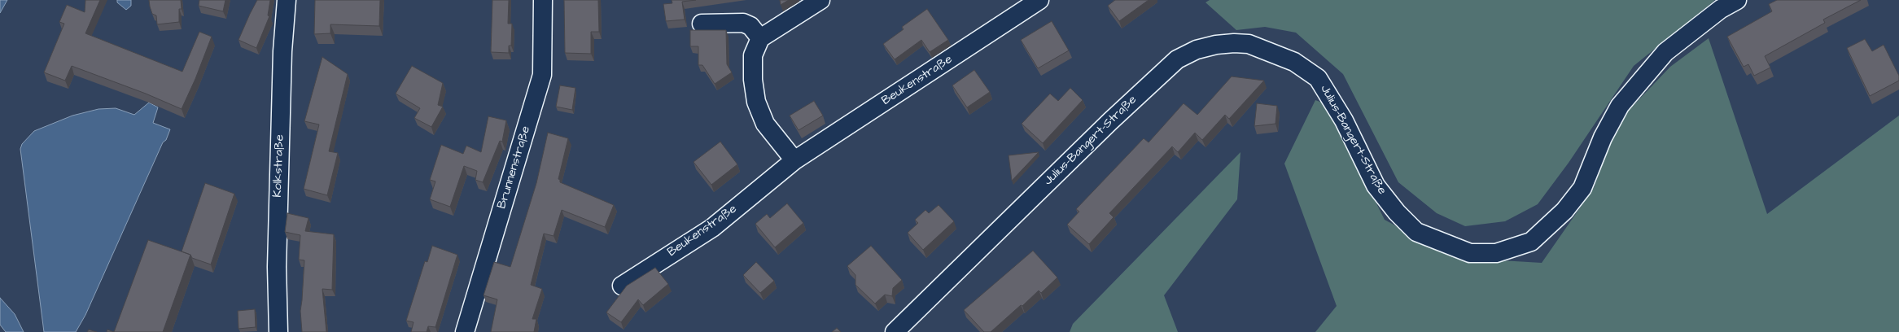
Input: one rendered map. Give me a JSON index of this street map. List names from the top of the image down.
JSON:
{
  "streets": {
    "street": [
      "Beukenstraße",
      "Julius-Bangert-Straße",
      "Kolkstraße",
      "Brunnenstraße"
    ]
  }
}
